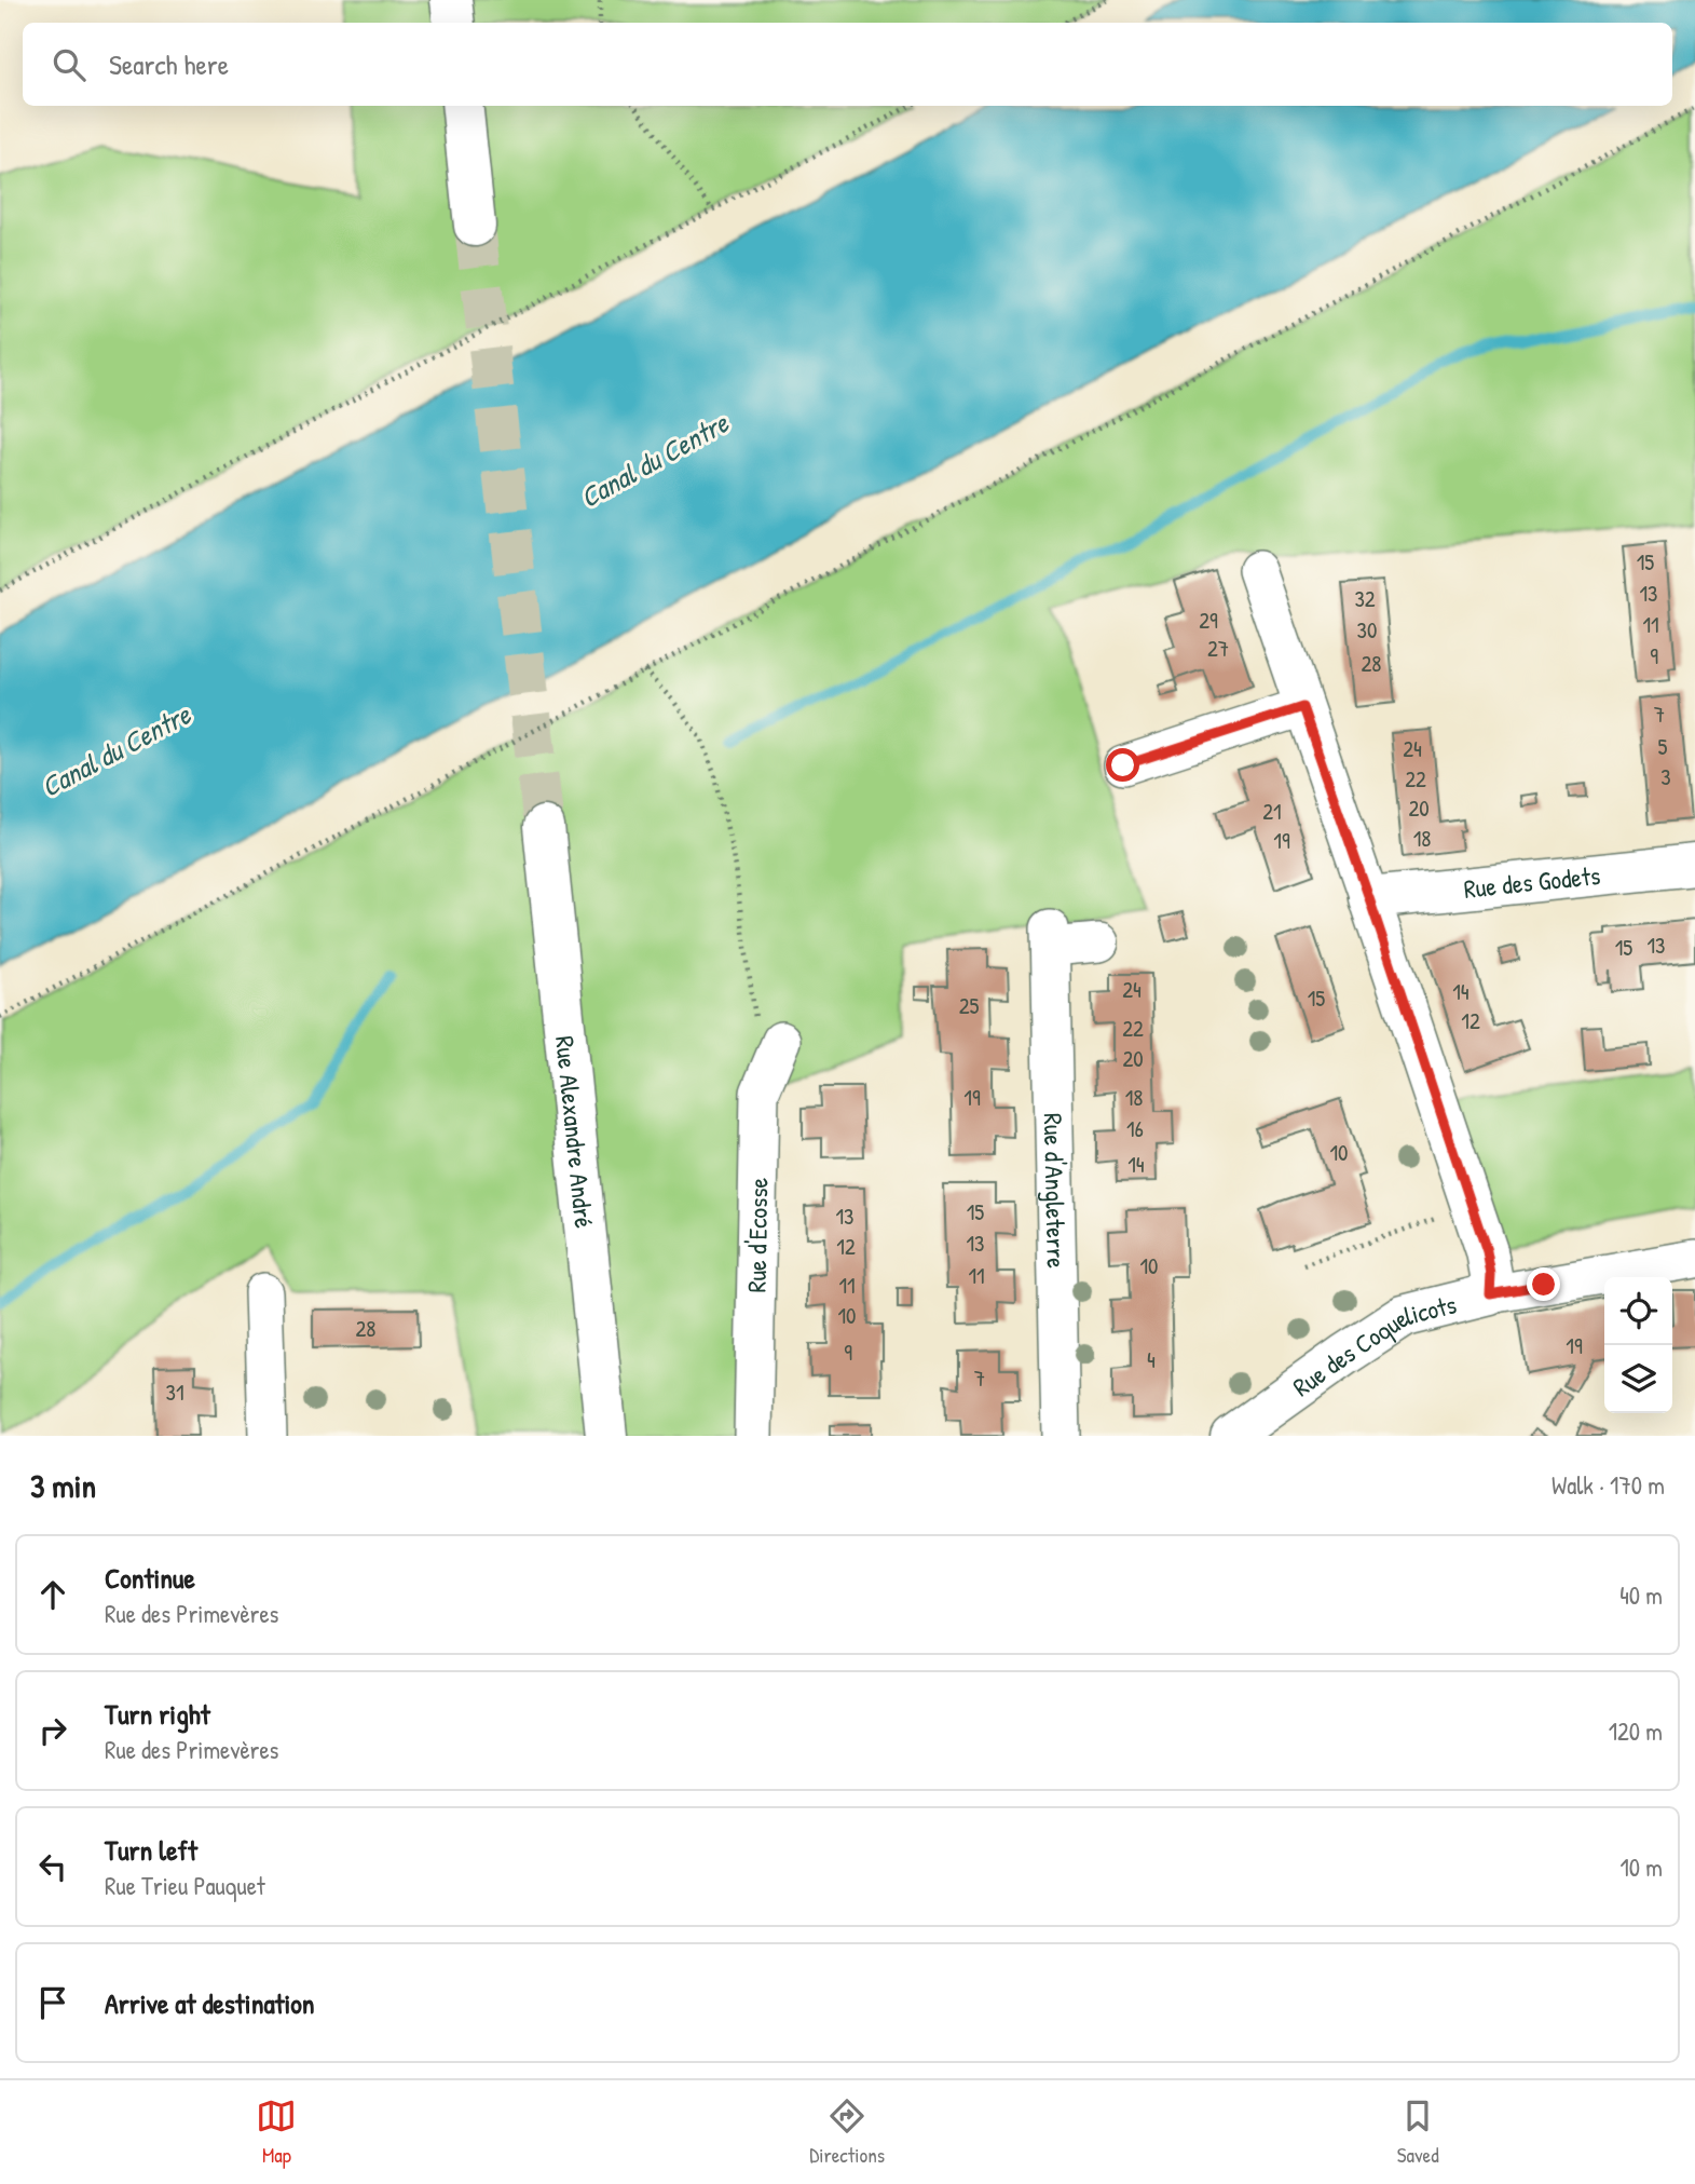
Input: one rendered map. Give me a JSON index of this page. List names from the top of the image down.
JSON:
{
  "streets": {
    "street": [
      "Rue des Godets",
      "Rue Alexandre André",
      "Rue d'Angleterre",
      "Rue d'Ecosse",
      "Rue des Coquelicots"
    ]
  },
  "water": ["Canal du Centre"],
  "house_numbers": [
    "15",
    "13",
    "32",
    "29",
    "11",
    "30",
    "27",
    "9",
    "28",
    "7",
    "5",
    "24",
    "3",
    "22",
    "20",
    "21",
    "18",
    "19",
    "13",
    "15",
    "24",
    "14",
    "15",
    "25",
    "12",
    "22",
    "20",
    "19",
    "18",
    "16",
    "10",
    "14",
    "15",
    "13",
    "13",
    "12",
    "10",
    "11",
    "11",
    "10",
    "28",
    "19",
    "9",
    "4",
    "7",
    "31"
  ],
  "page": {
    "search": "Search here",
    "heading": ["3 min", "Walk · 170 m"],
    "list": [
      ["Continue", "Rue des Primevères", "40 m"],
      ["Turn right", "Rue des Primevères", "120 m"],
      ["Turn left", "Rue Trieu Pauquet", "10 m"],
      "Arrive at destination"
    ],
    "nav": ["Map", "Directions", "Saved"]
  }
}
